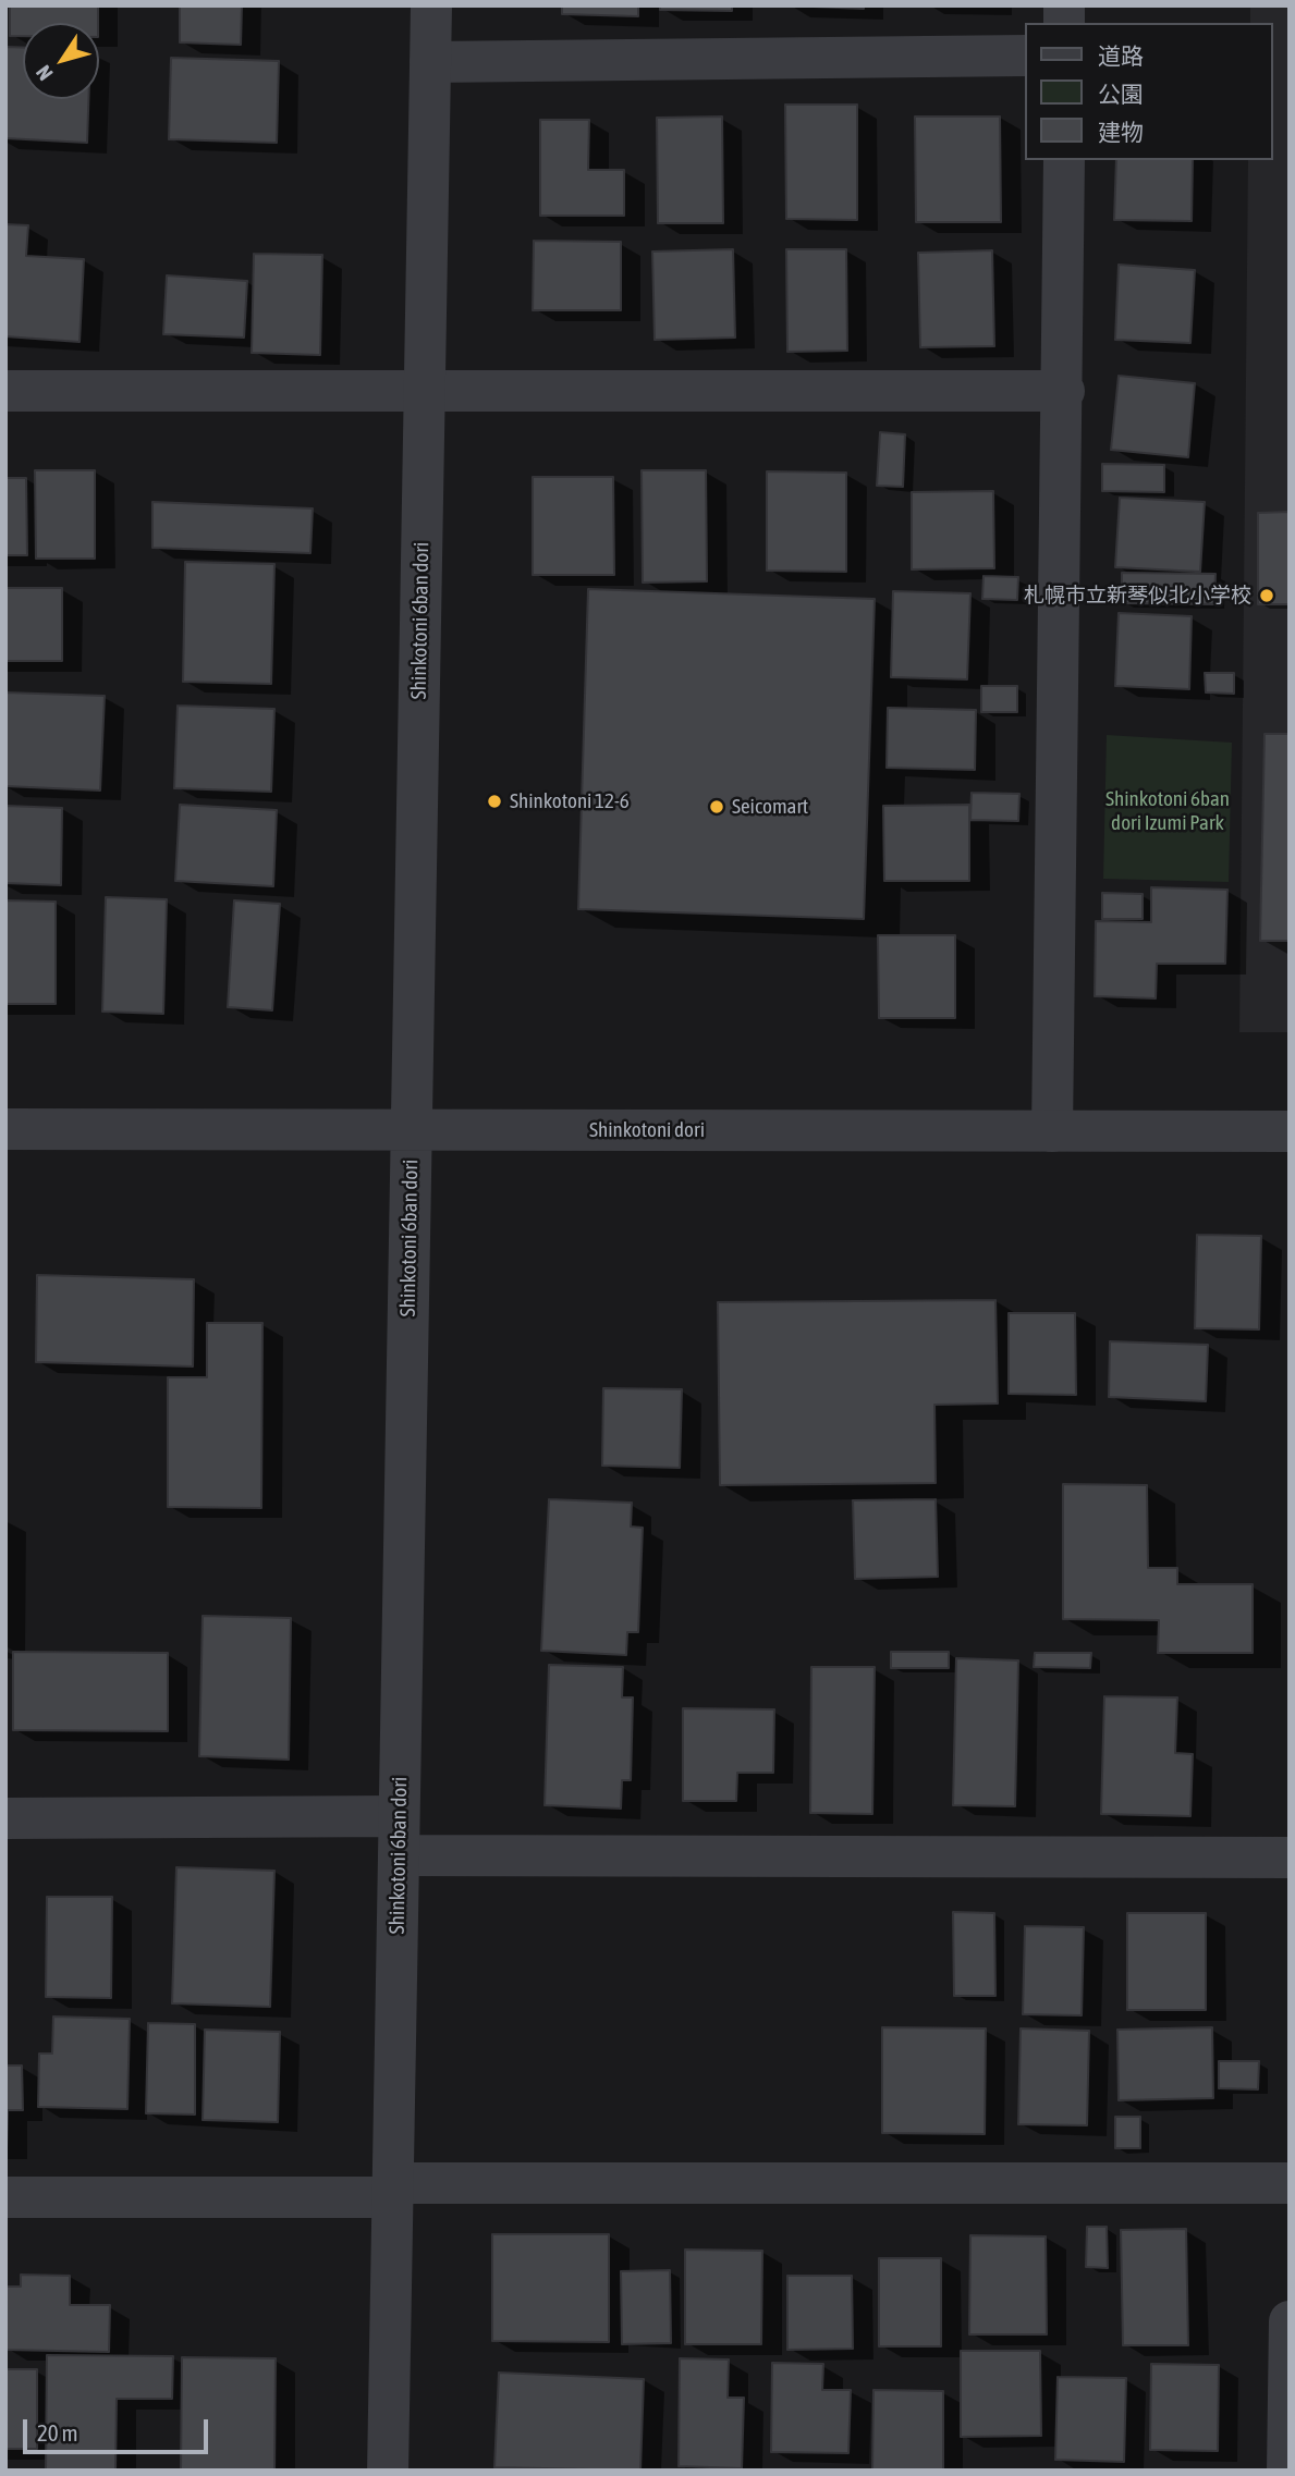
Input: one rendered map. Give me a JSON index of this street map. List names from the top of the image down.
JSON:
{
  "streets": {
    "street": ["Shinkotoni 6ban dori", "Shinkotoni dori"]
  },
  "crossings": [
    ["Shinkotoni 6ban dori", "Shinkotoni dori"]
  ],
  "parks": ["Shinkotoni 6ban dori Izumi Park"],
  "places": ["札幌市立新琴似北小学校", "Shinkotoni 12-6", "Seicomart"],
  "legend": ["道路", "公園", "建物"],
  "scale_bar": "20 m",
  "north": "bottom left"
}
